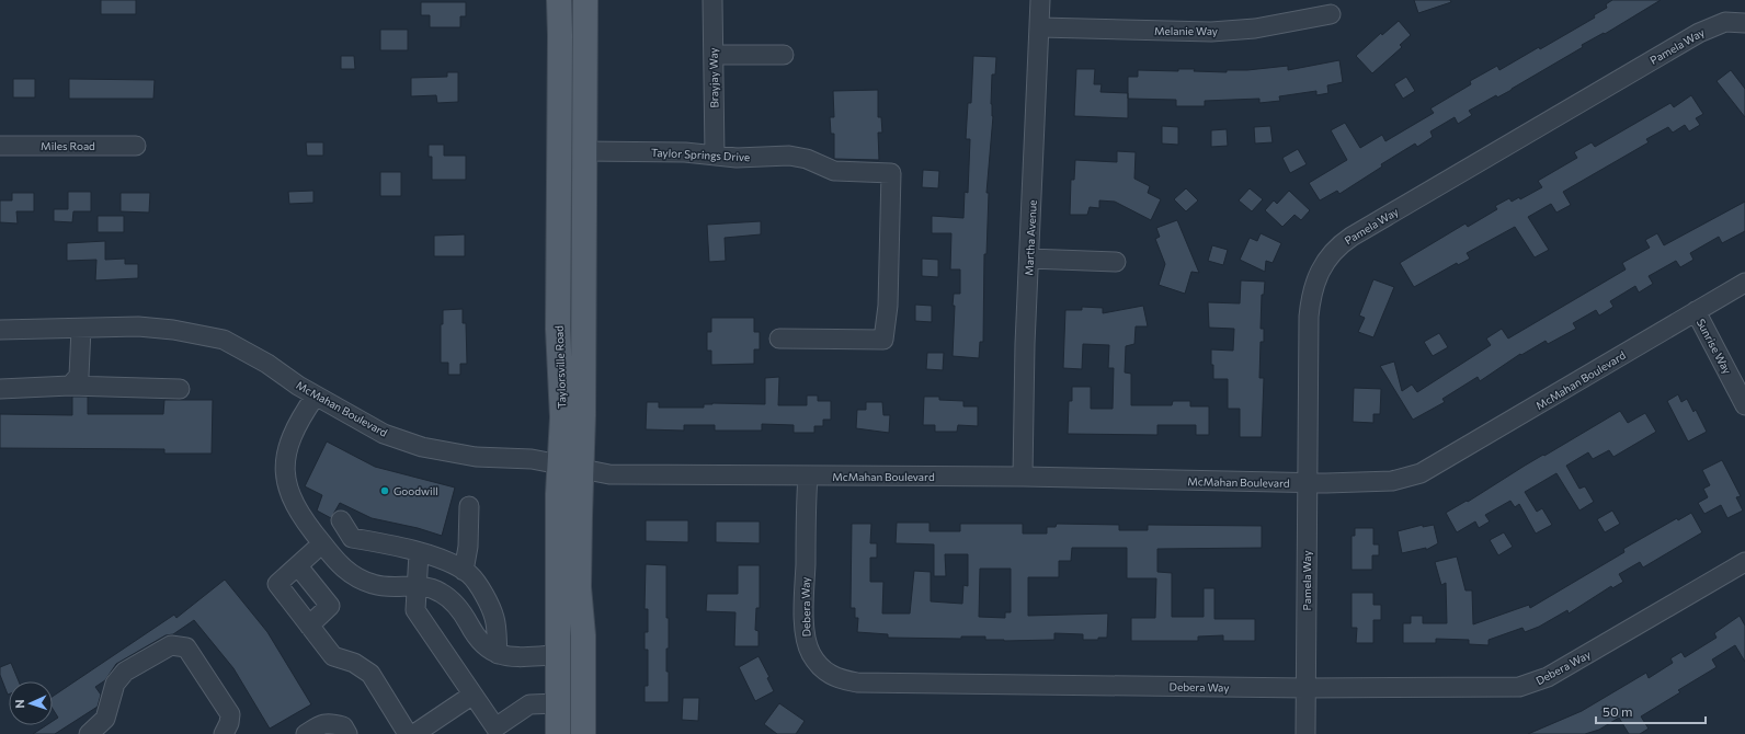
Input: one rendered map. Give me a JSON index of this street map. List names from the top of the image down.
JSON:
{
  "streets": {
    "main road": ["Taylorsville Road"],
    "street": [
      "Melanie Way",
      "Pamela Way",
      "Brayjay Way",
      "Miles Road",
      "Taylor Springs Drive",
      "Martha Avenue",
      "Sunrise Way",
      "McMahan Boulevard",
      "Debera Way"
    ]
  },
  "crossings": [
    ["Melanie Way", "Martha Avenue"],
    ["Pamela Way", "McMahan Boulevard"],
    ["Pamela Way", "Debera Way"],
    ["Brayjay Way", "Taylor Springs Drive"],
    ["Taylor Springs Drive", "Taylorsville Road"],
    ["Martha Avenue", "McMahan Boulevard"],
    ["Sunrise Way", "McMahan Boulevard"],
    ["Taylorsville Road", "McMahan Boulevard"],
    ["McMahan Boulevard", "Debera Way"]
  ],
  "places": ["Goodwill"],
  "scale_bar": "50 m",
  "north": "left"
}
